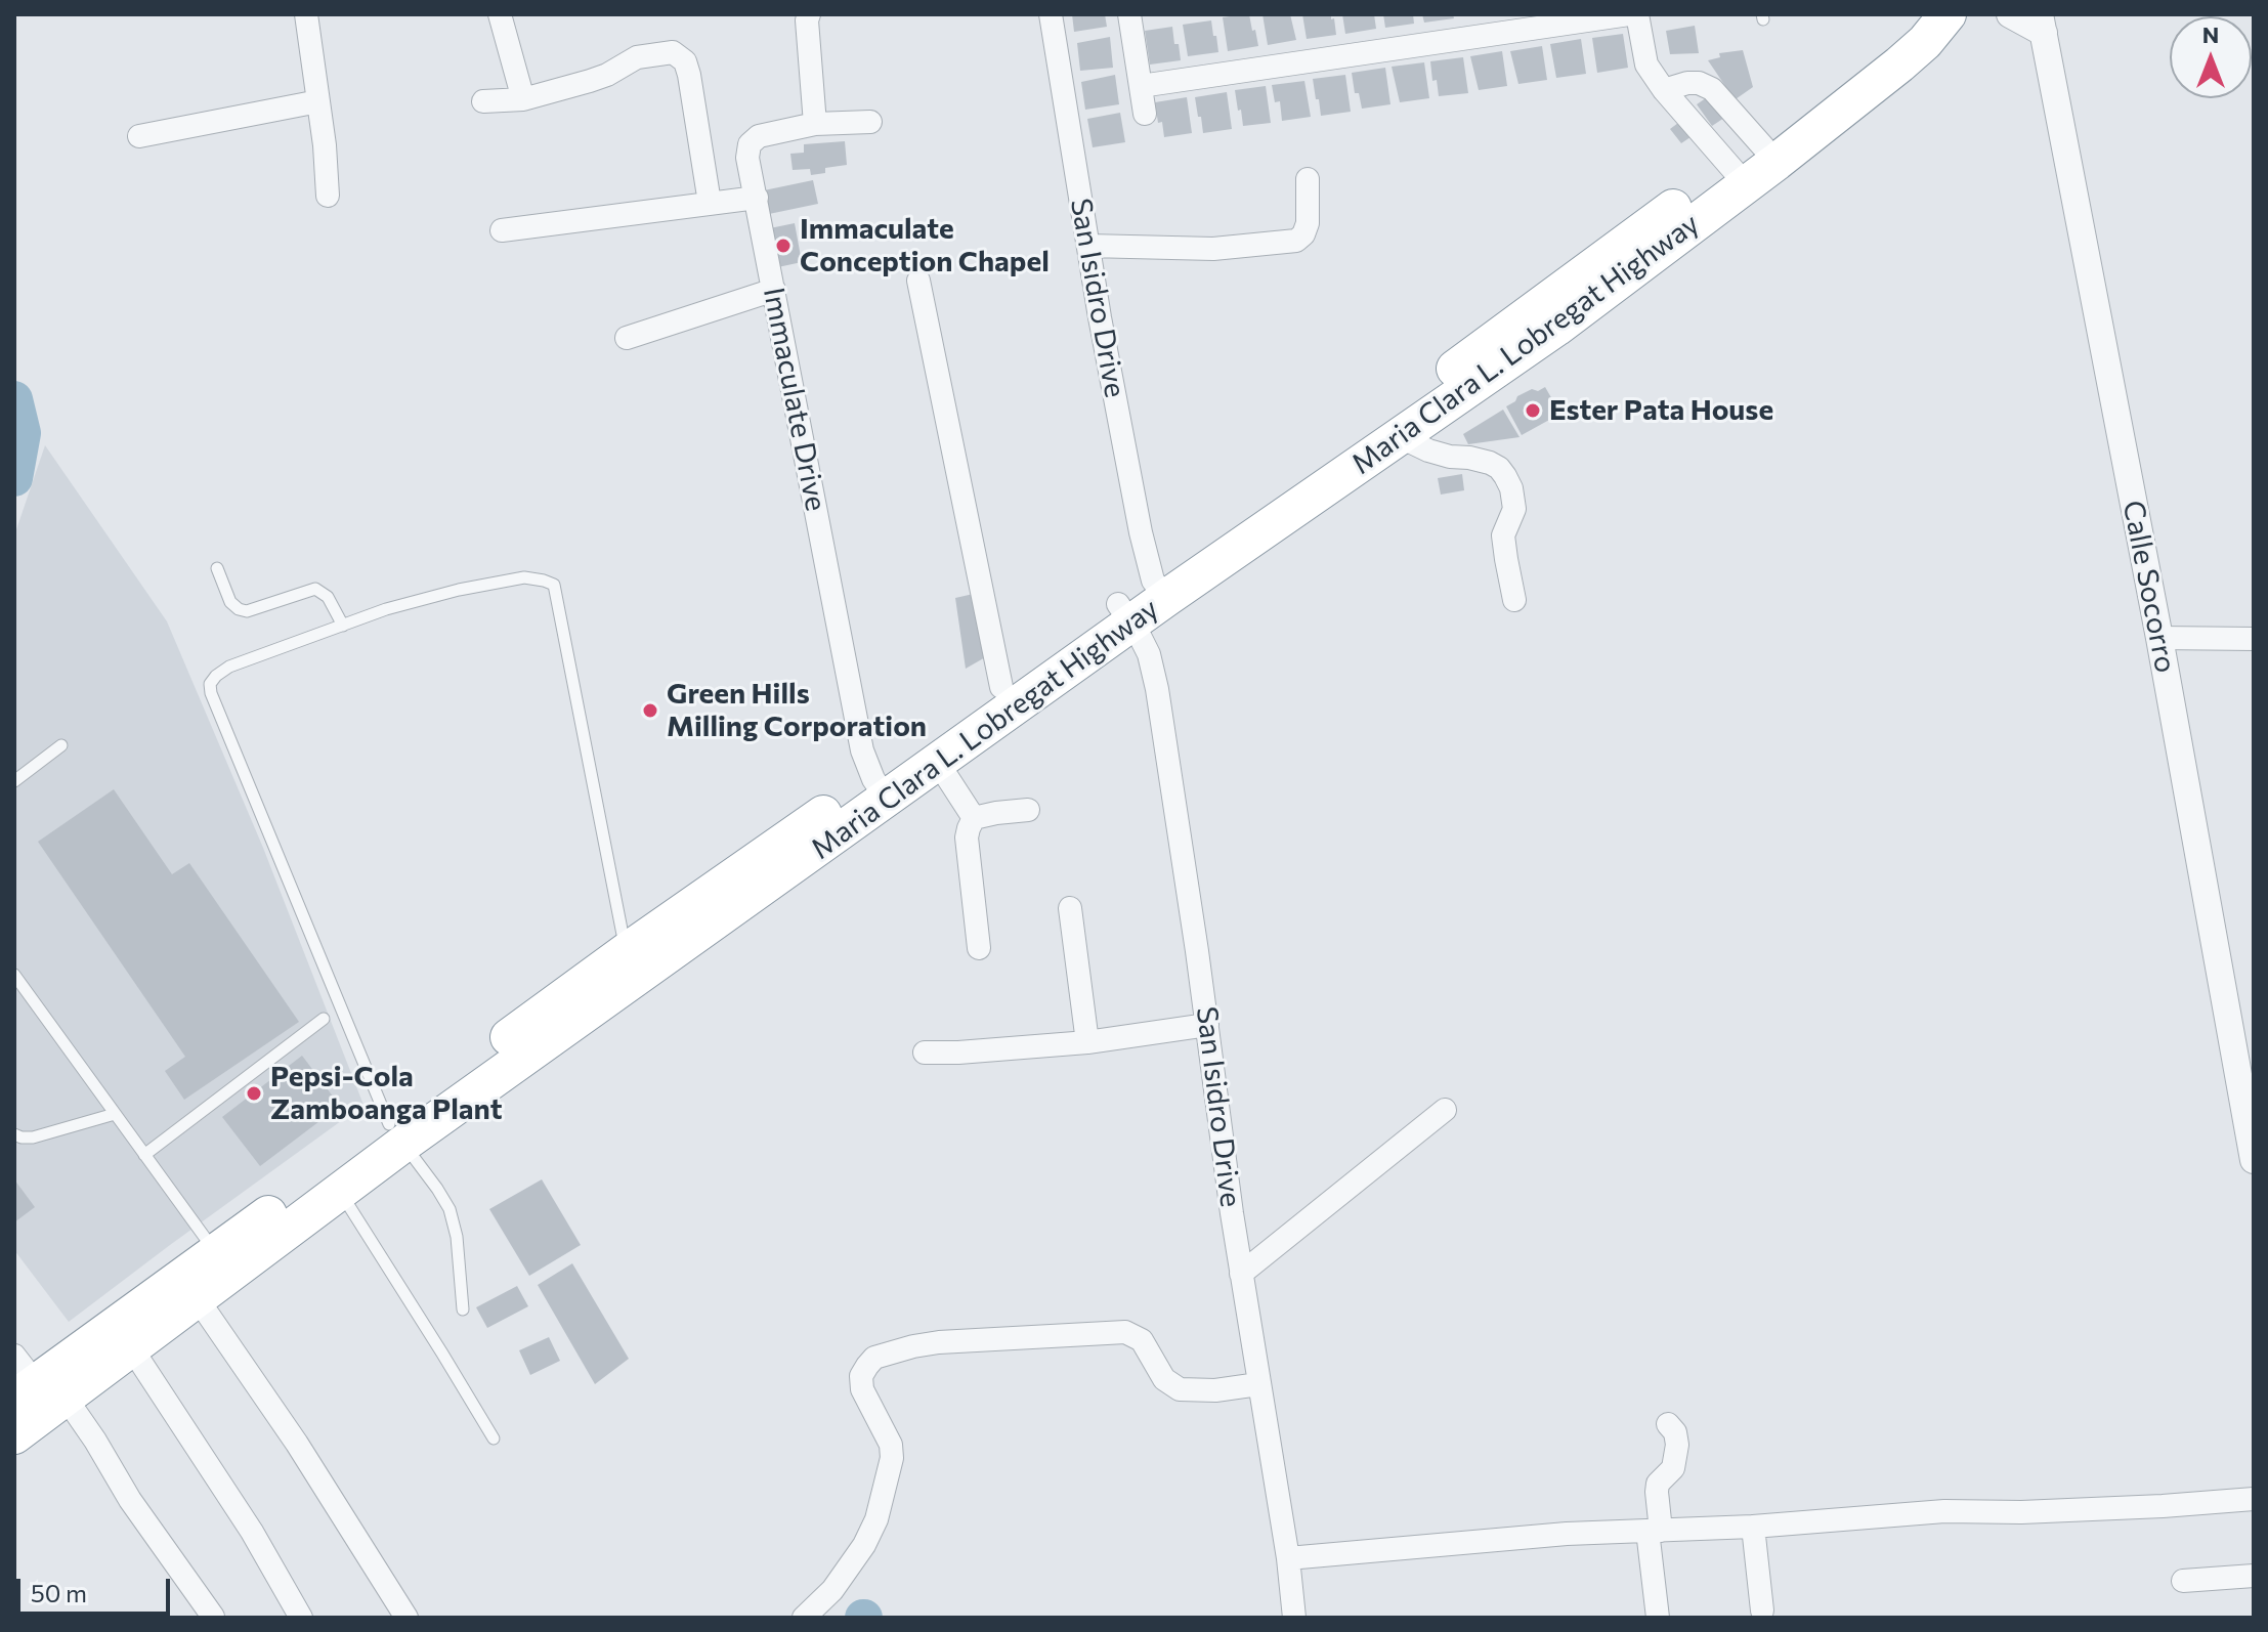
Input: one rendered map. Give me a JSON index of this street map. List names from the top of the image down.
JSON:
{
  "streets": {
    "highway": ["Maria Clara L. Lobregat Highway"],
    "street": ["San Isidro Drive", "Immaculate Drive", "Calle Socorro"]
  },
  "crossings": [
    ["San Isidro Drive", "Maria Clara L. Lobregat Highway"],
    ["Maria Clara L. Lobregat Highway", "Immaculate Drive"]
  ],
  "places": [
    "Immaculate Conception Chapel",
    "Ester Pata House",
    "Green Hills Milling Corporation",
    "Pepsi-Cola Zamboanga Plant"
  ],
  "scale_bar": "50 m",
  "north": "top"
}
